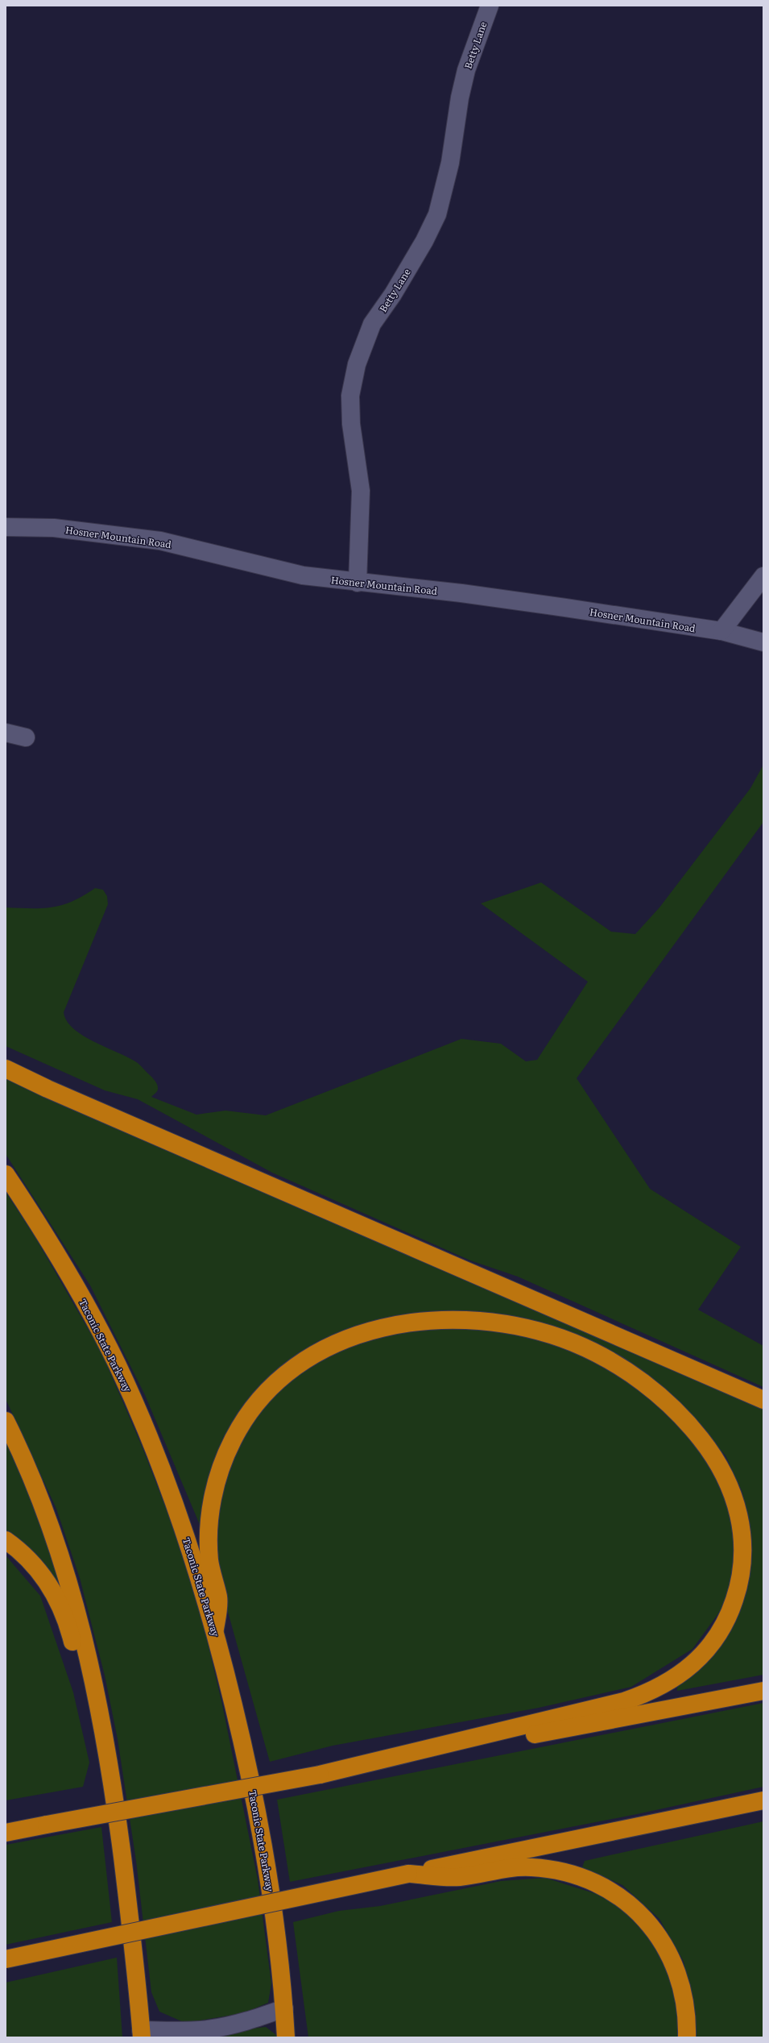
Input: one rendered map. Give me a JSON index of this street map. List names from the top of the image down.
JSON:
{
  "streets": {
    "highway": ["Taconic State Parkway"],
    "street": ["Betty Lane", "Hosner Mountain Road"]
  },
  "crossings": [
    ["Betty Lane", "Hosner Mountain Road"]
  ]
}
